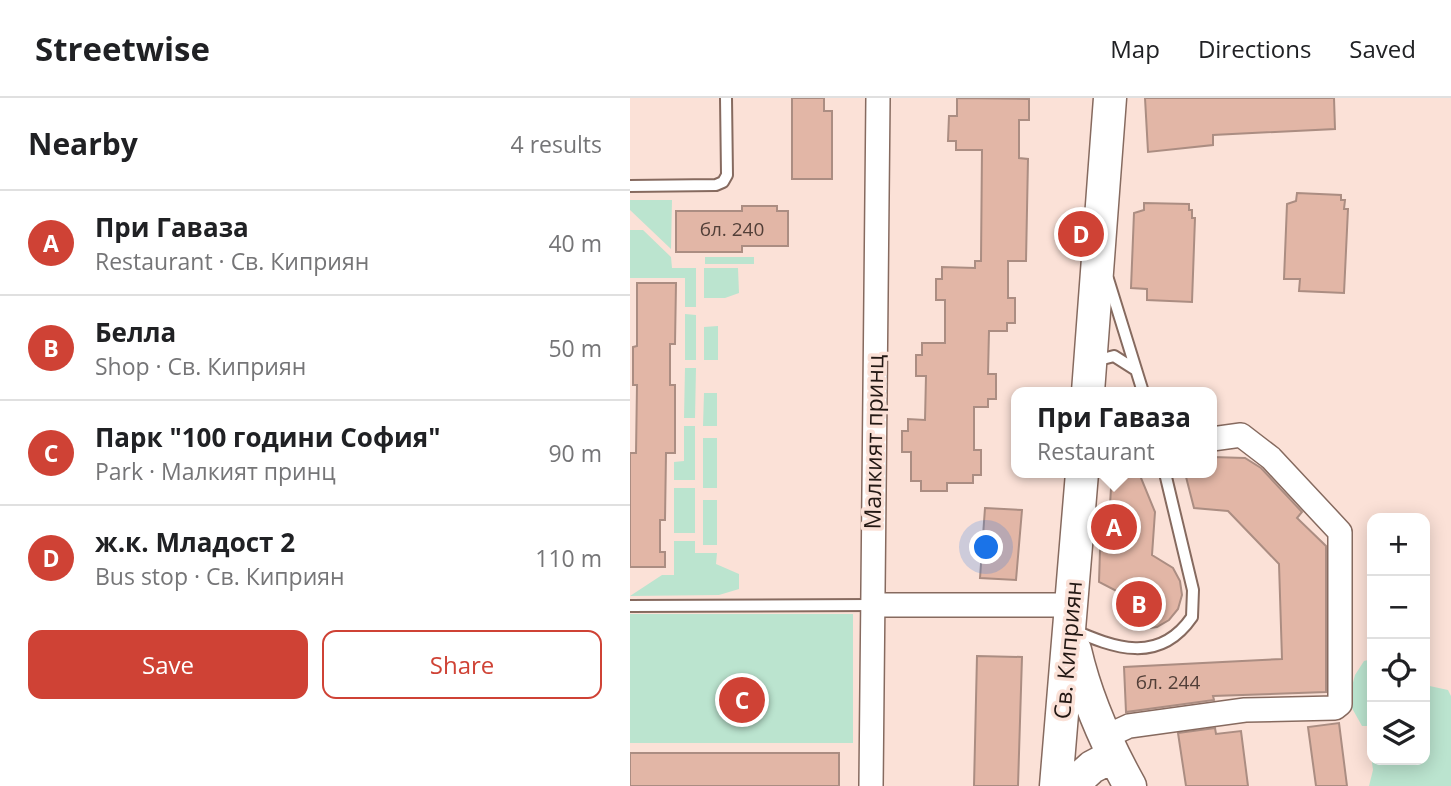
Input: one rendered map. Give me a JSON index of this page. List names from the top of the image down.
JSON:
{
  "streets": {
    "street": ["Малкият принц", "Св. Киприян"]
  },
  "house_numbers": ["бл. 240", "бл. 244"],
  "page": {
    "header": "Streetwise",
    "nav": ["Map", "Directions", "Saved"],
    "heading": ["Nearby", "4 results"],
    "list": [
      {
        "mark": "A",
        "name": "При Гаваза",
        "note": "Restaurant · Св. Киприян",
        "value": "40 m"
      },
      {
        "mark": "B",
        "name": "Белла",
        "note": "Shop · Св. Киприян",
        "value": "50 m"
      },
      {
        "mark": "C",
        "name": "Парк \"100 години София\"",
        "note": "Park · Малкият принц",
        "value": "90 m"
      },
      {
        "mark": "D",
        "name": "ж.к. Младост 2",
        "note": "Bus stop · Св. Киприян",
        "value": "110 m"
      }
    ],
    "pins": [
      "D",
      "A",
      "B",
      "C"
    ],
    "popup": ["При Гаваза", "Restaurant"],
    "map_buttons": ["+", "−"],
    "buttons": ["Save", "Share"]
  }
}
